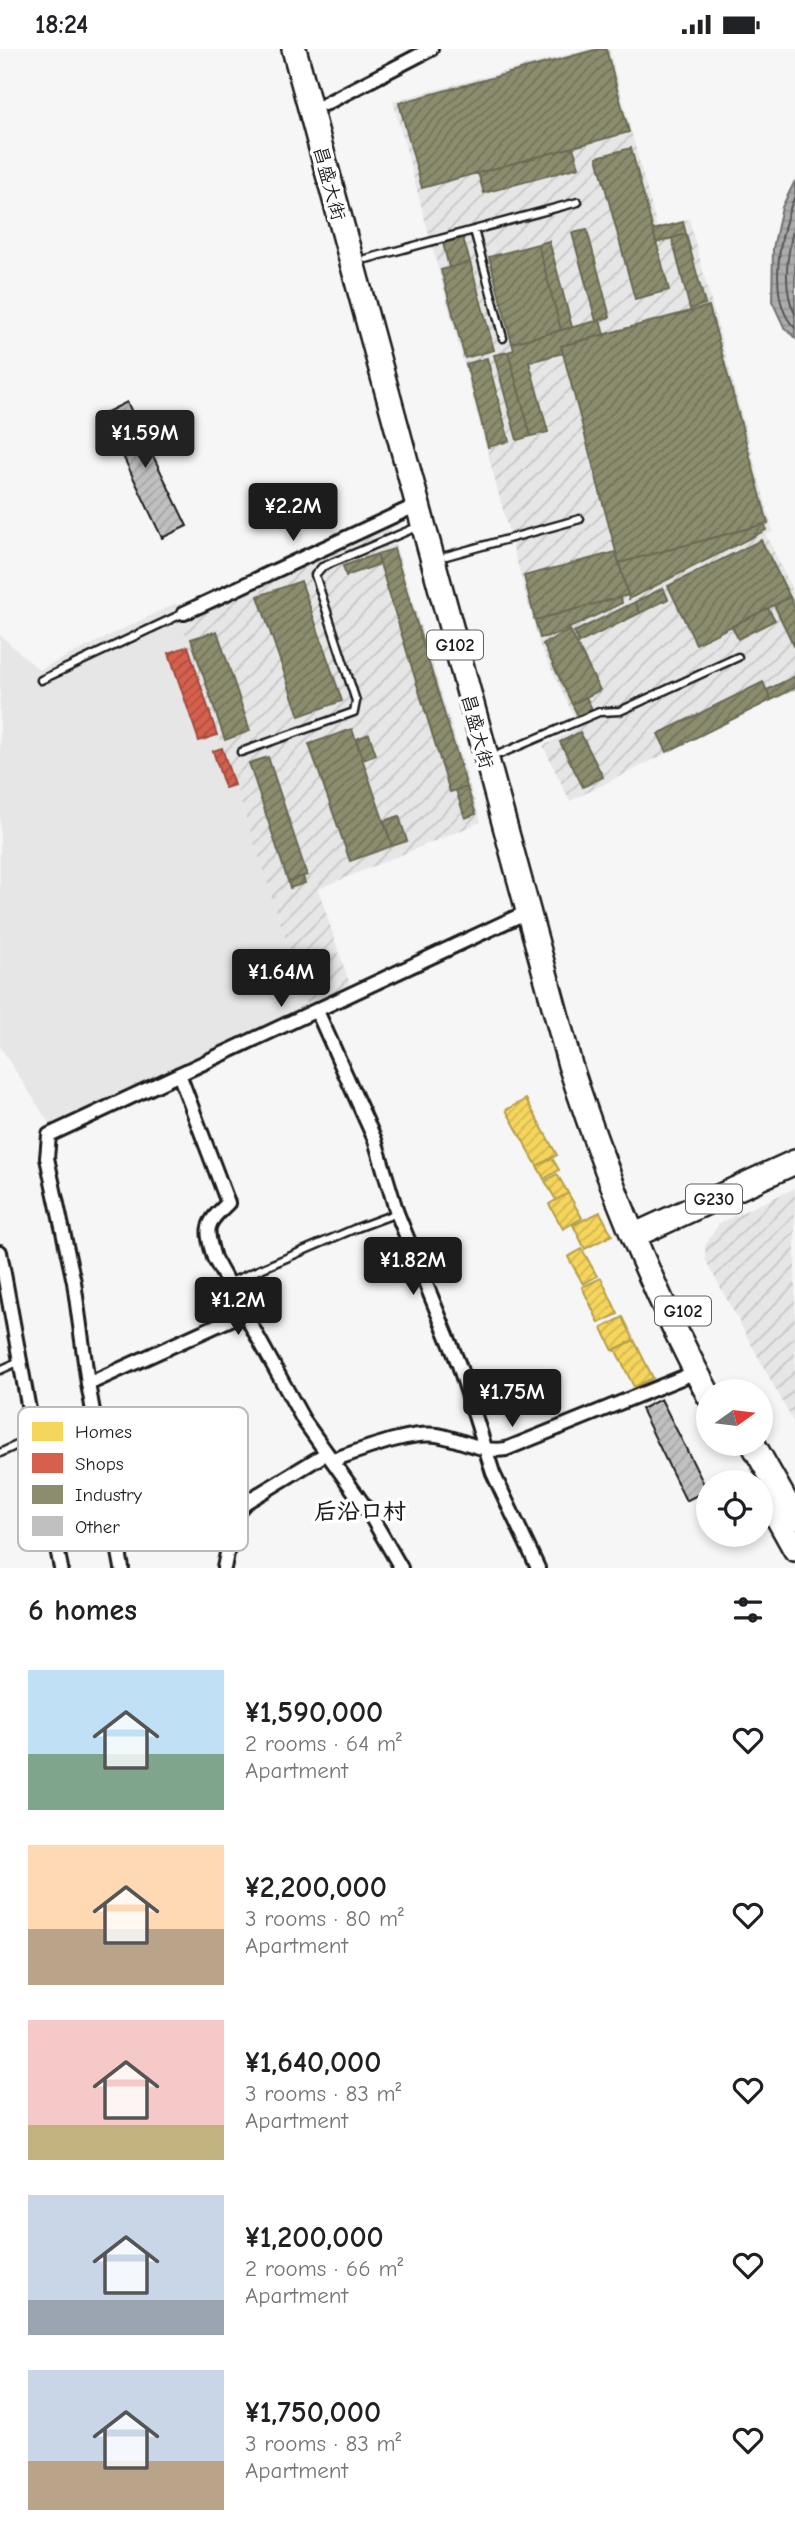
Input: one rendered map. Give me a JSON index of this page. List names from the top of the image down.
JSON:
{
  "streets": {
    "highway": ["昌盛大街", "G102", "G230"]
  },
  "crossings": [
    ["昌盛大街", "G230"]
  ],
  "districts": ["后沿口村"],
  "legend": [
    "Homes",
    "Shops",
    "Industry",
    "Other"
  ],
  "north": "right",
  "page": {
    "status": "18:24",
    "price": [
      "¥1.59M",
      "¥2.2M",
      "¥1.64M",
      "¥1.82M",
      "¥1.2M",
      "¥1.75M"
    ],
    "heading": "6 homes",
    "list": [
      {
        "name": "¥1,590,000",
        "note": "2 rooms · 64 m² · Apartment"
      },
      {
        "name": "¥2,200,000",
        "note": "3 rooms · 80 m² · Apartment"
      },
      {
        "name": "¥1,640,000",
        "note": "3 rooms · 83 m² · Apartment"
      },
      {
        "name": "¥1,200,000",
        "note": "2 rooms · 66 m² · Apartment"
      },
      {
        "name": "¥1,750,000",
        "note": "3 rooms · 83 m² · Apartment"
      }
    ]
  }
}
